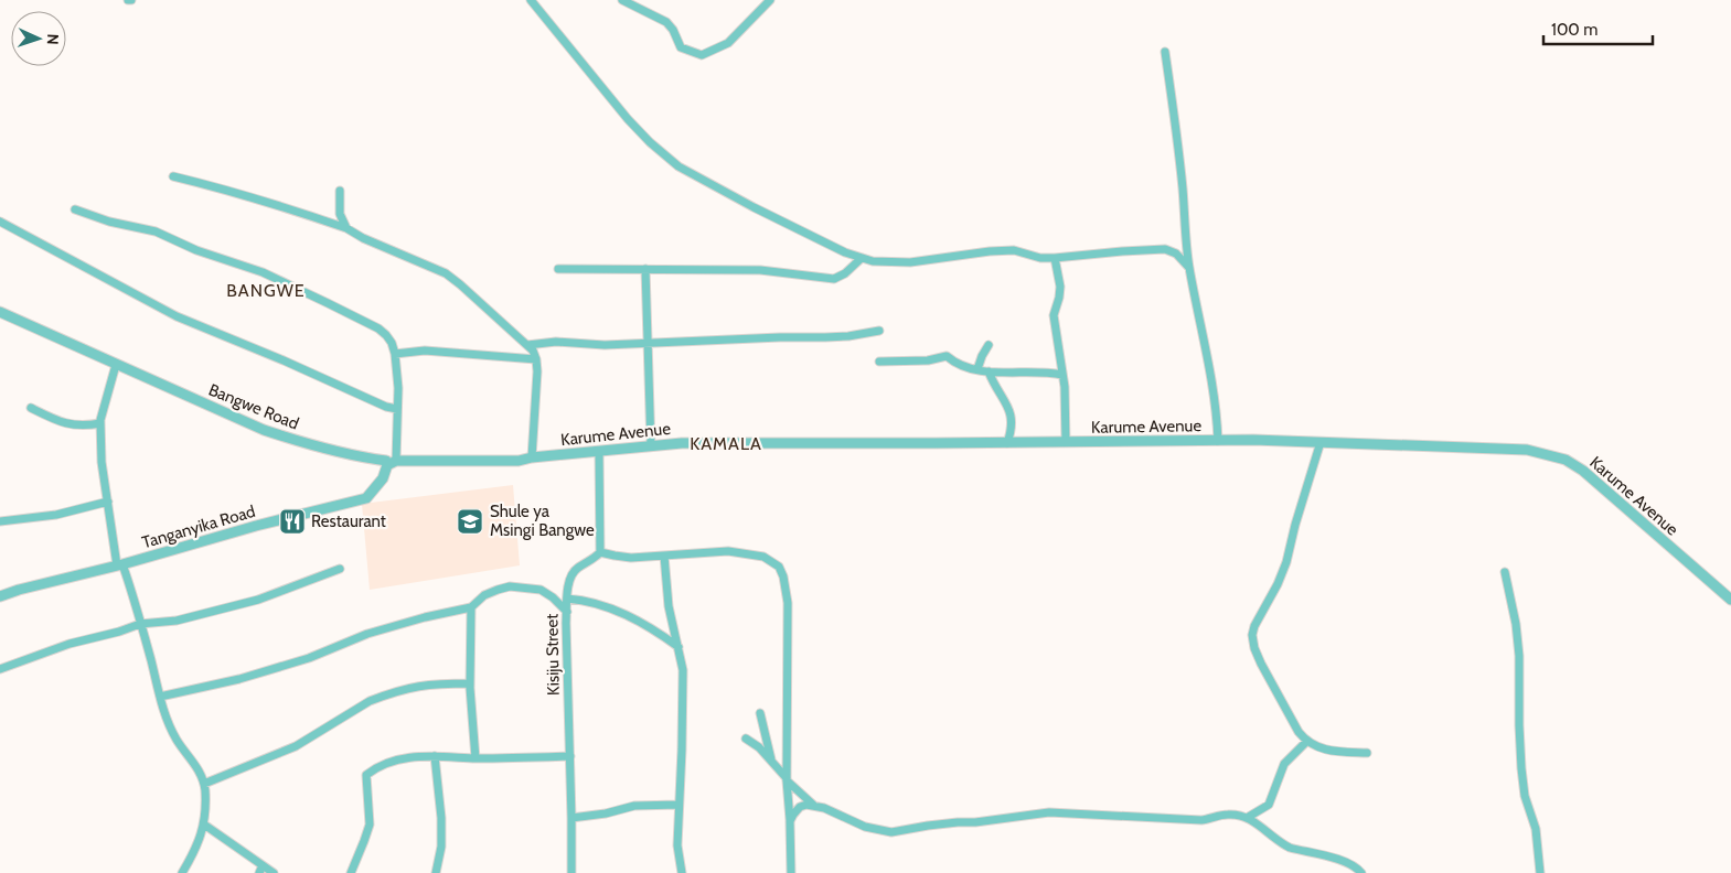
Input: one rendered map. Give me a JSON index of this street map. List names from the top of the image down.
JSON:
{
  "streets": {
    "street": [
      "Bangwe Road",
      "Karume Avenue",
      "Tanganyika Road",
      "Kisiju Street"
    ]
  },
  "crossings": [
    ["Bangwe Road", "Karume Avenue"],
    ["Bangwe Road", "Tanganyika Road"]
  ],
  "districts": ["BANGWE", "KAMALA"],
  "places": {
    "restaurant": ["Restaurant"],
    "school or university": ["Shule ya Msingi Bangwe"]
  },
  "scale_bar": "100 m",
  "north": "right"
}
